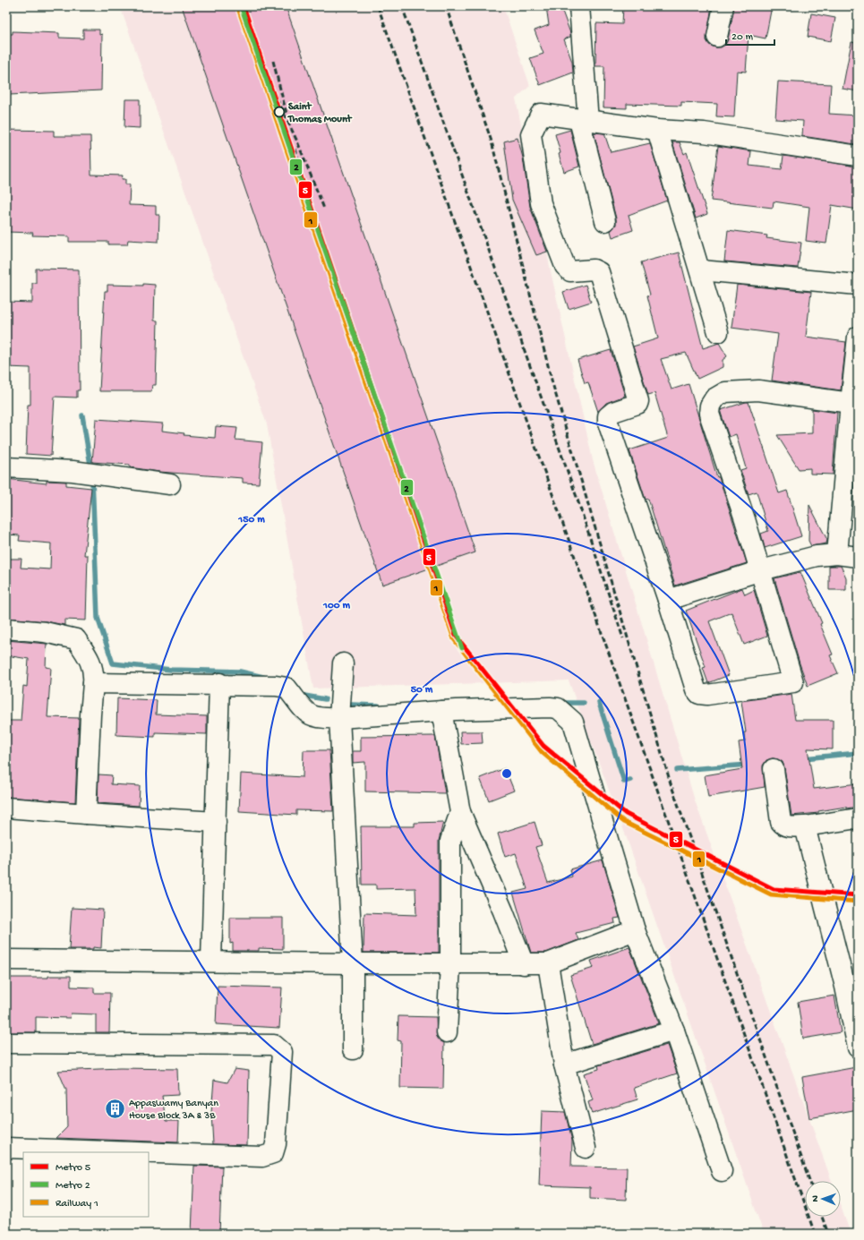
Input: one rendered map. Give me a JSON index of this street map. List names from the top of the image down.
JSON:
{
  "places": {
    "other": ["Saint Thomas Mount"],
    "building": ["Appaswamy Banyan House Block 3A & 3B"]
  },
  "lines": ["metro line 5", "metro line 2", "rail line 1"],
  "legend": ["Metro 5", "Metro 2", "Railway 1"],
  "scale_bar": "20 m",
  "north": "left",
  "rings": ["150 m", "100 m", "50 m"]
}
